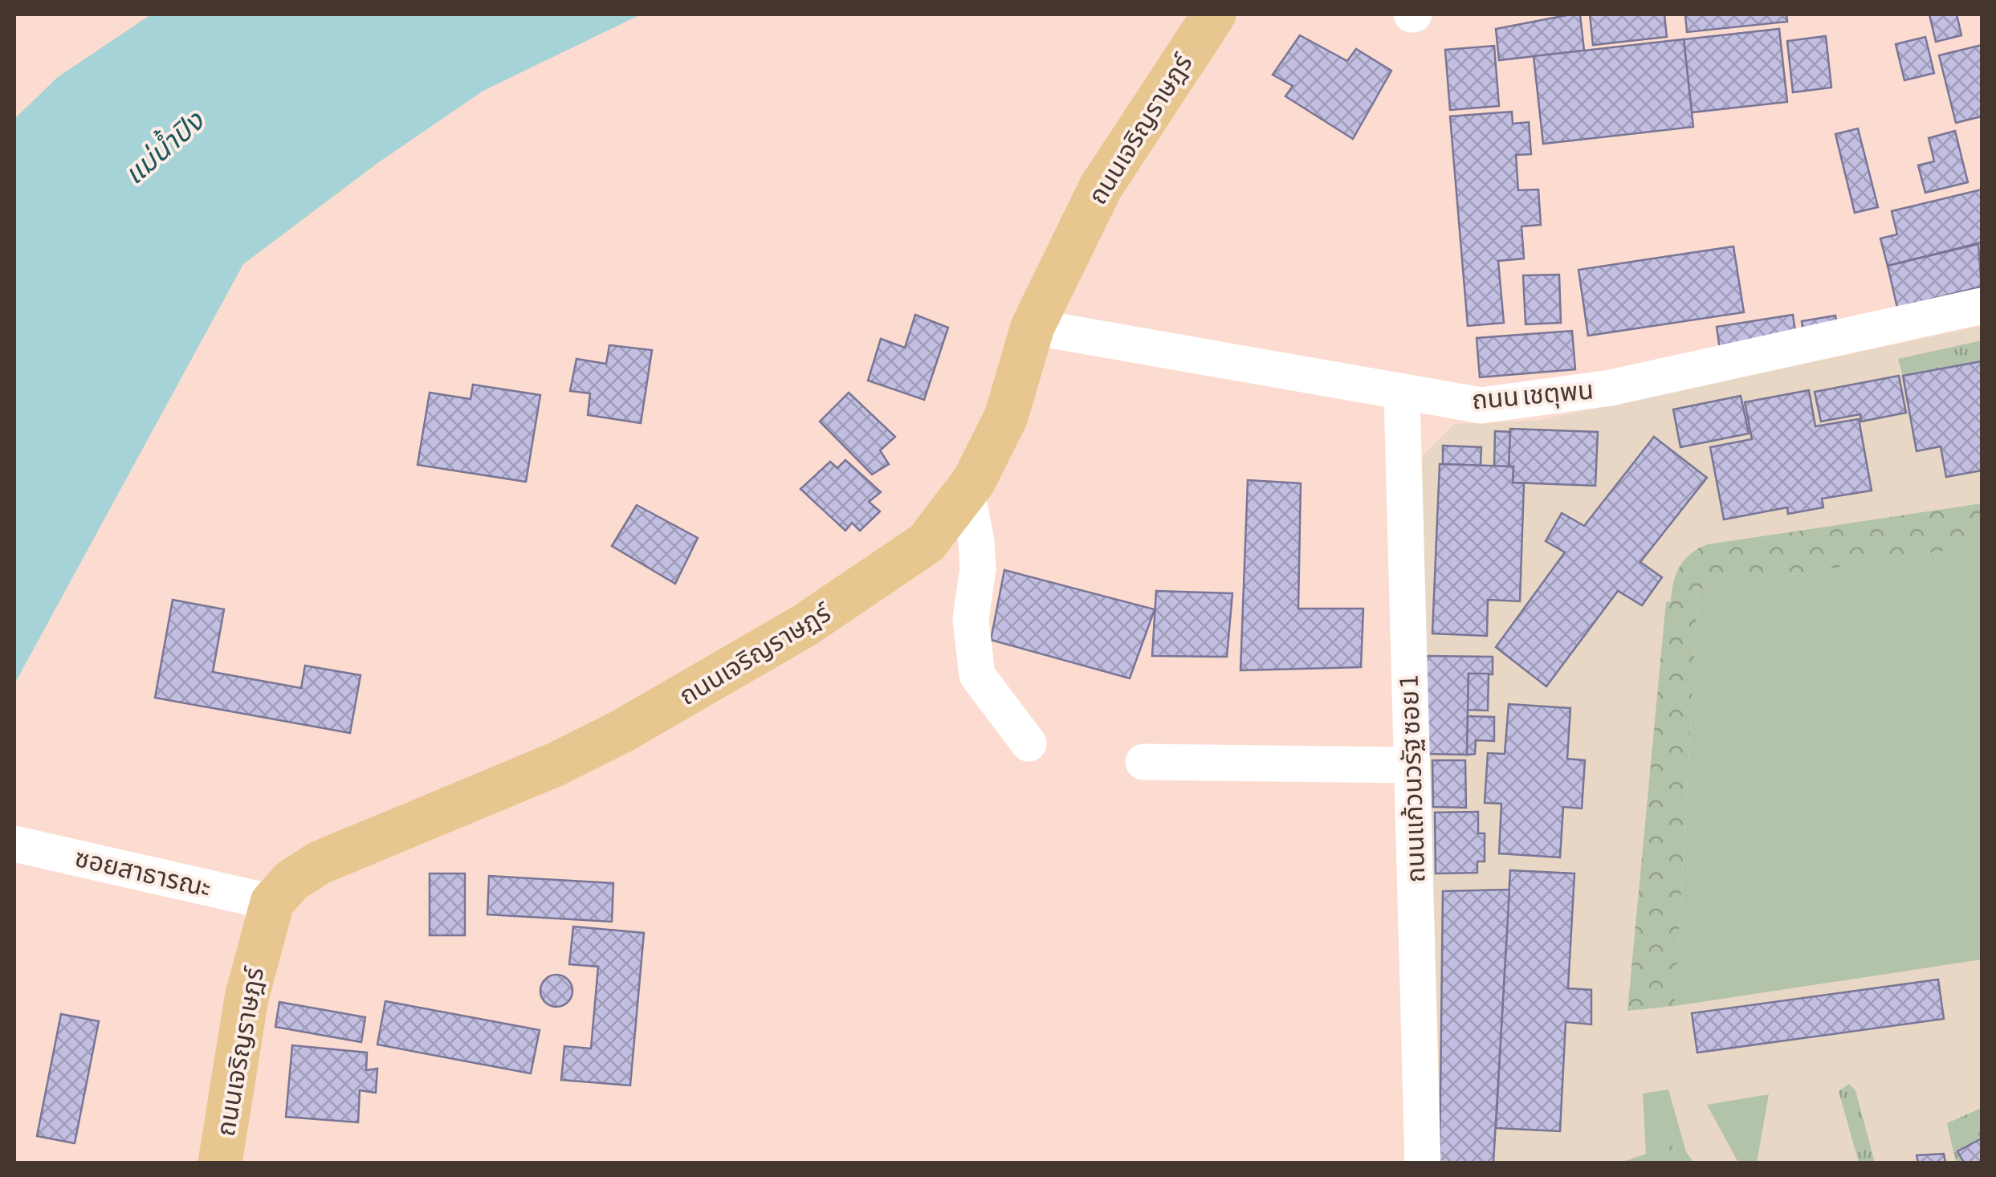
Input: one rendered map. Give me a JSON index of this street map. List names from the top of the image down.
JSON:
{
  "streets": {
    "main road": ["ถนนเจริญราษฎร์"],
    "street": ["ถนน เชตุพน", "ถนนแก้วนวรัฐ ซอย 1", "ซอยสาธารณะ"]
  },
  "crossings": [
    ["ถนนเจริญราษฎร์", "ถนน เชตุพน"],
    ["ถนนเจริญราษฎร์", "ซอยสาธารณะ"],
    ["ถนน เชตุพน", "ถนนแก้วนวรัฐ ซอย 1"]
  ],
  "water": ["แม่น้ำปิง"]
}
